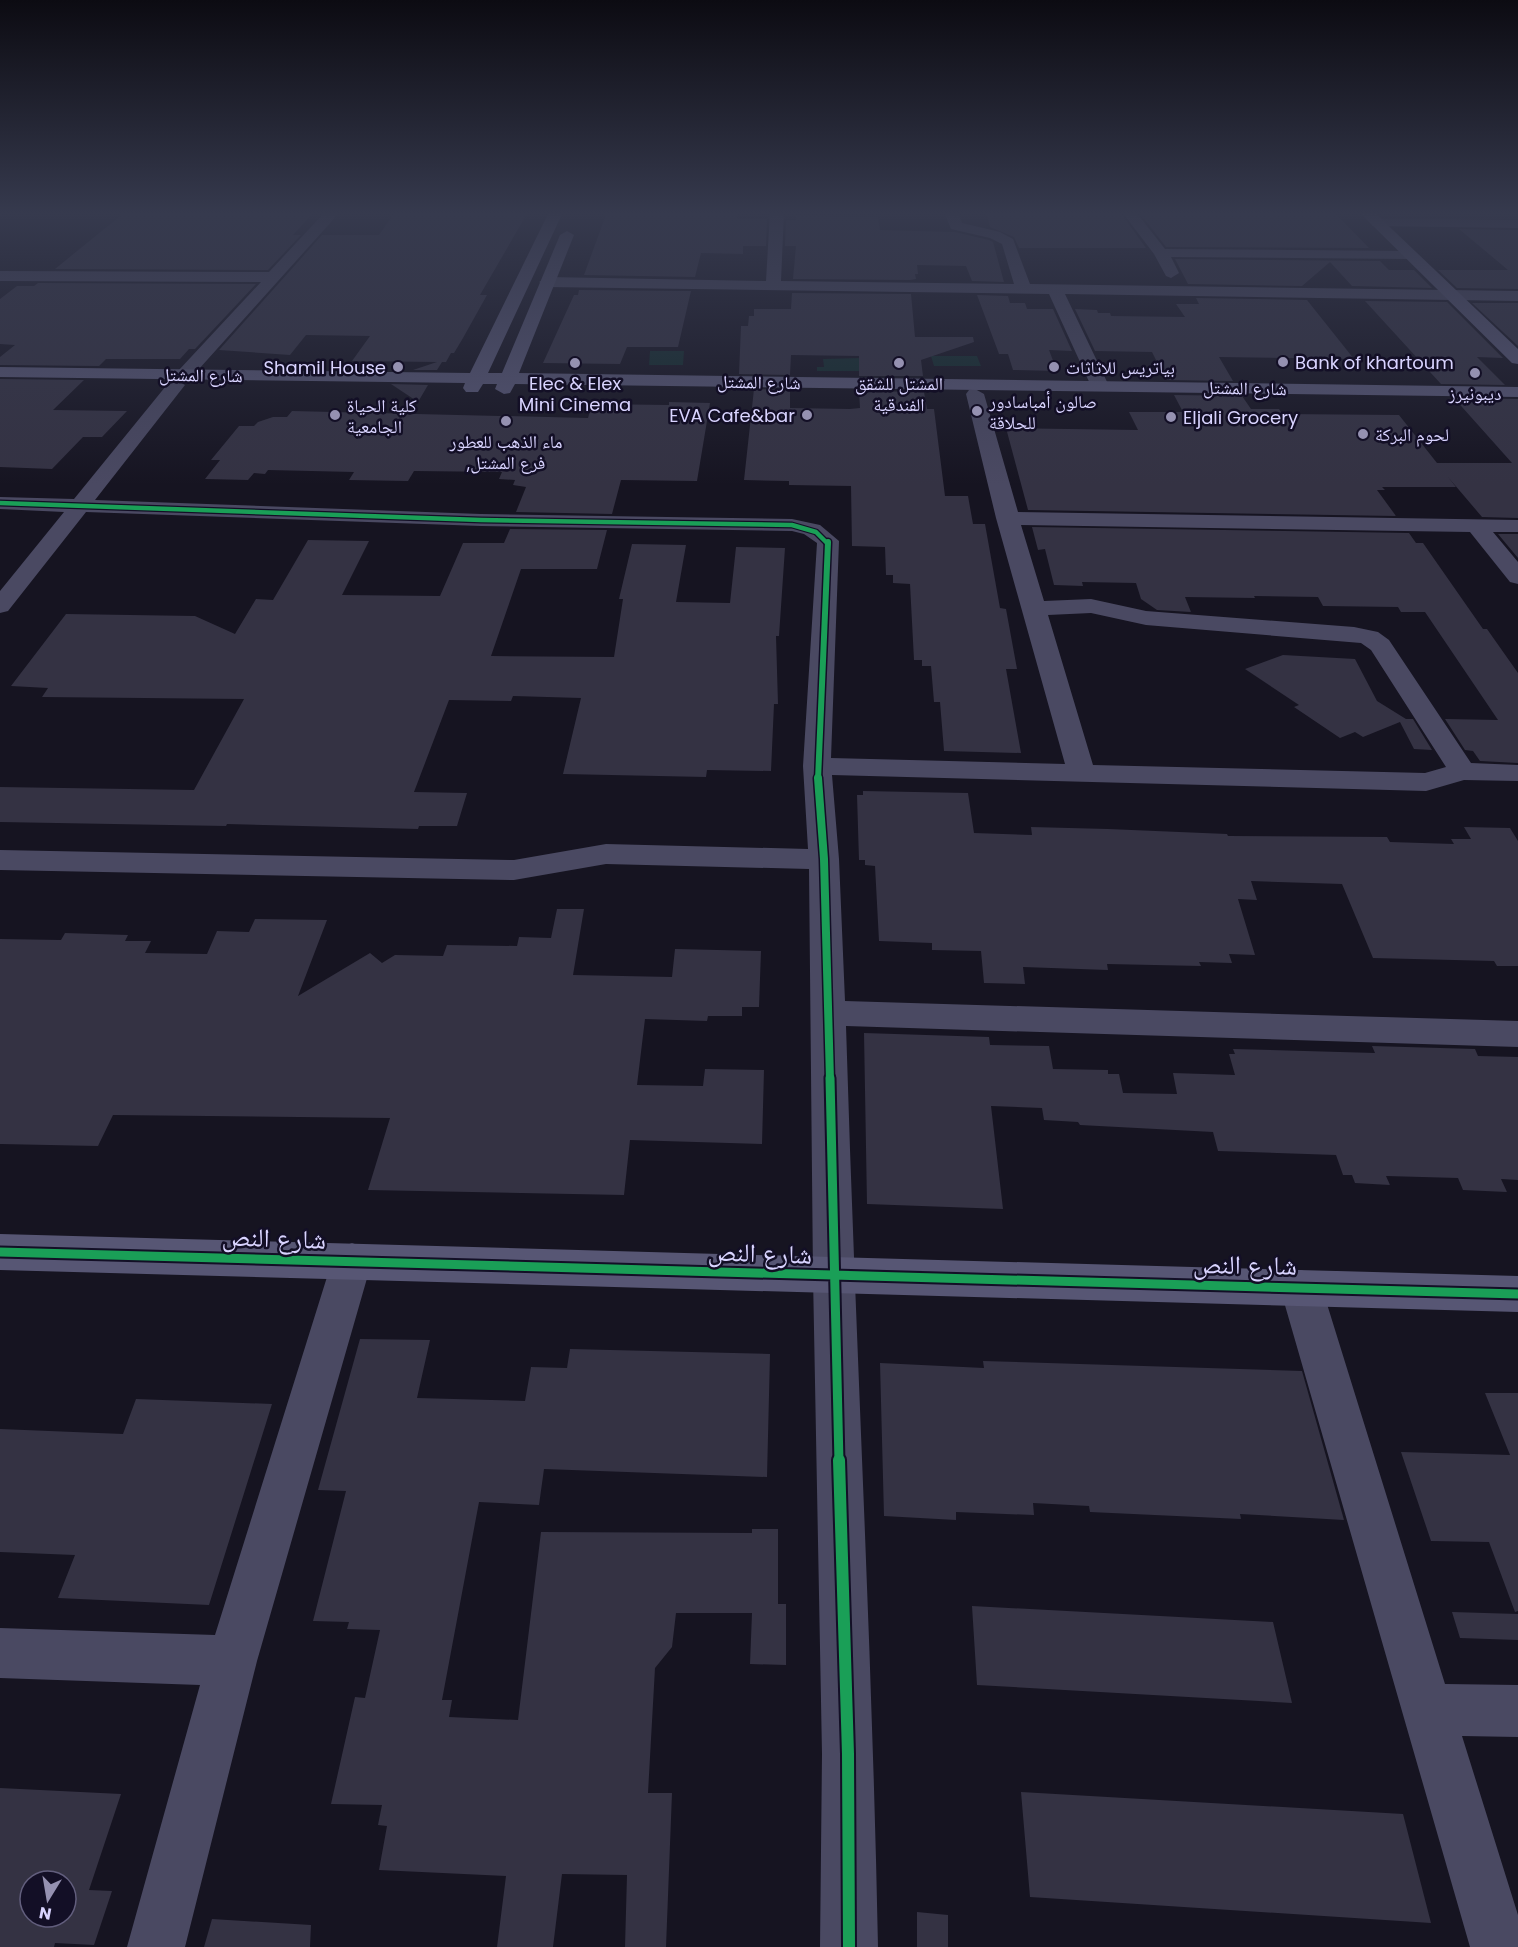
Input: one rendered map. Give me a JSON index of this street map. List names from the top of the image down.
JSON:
{
  "streets": {
    "main road": ["شارع المشتل", "شارع النص"]
  },
  "places": [
    "Bank of khartoum",
    "Elec & Elex Mini Cinema",
    "المشتل للشقق الفندقية",
    "Shamil House",
    "بياتريس للاثاثات",
    "ديبونيرز",
    "صالون أمباسادور للحلاقة",
    "كلية الحياة الجامعية",
    "EVA Cafe&bar",
    "Eljali Grocery",
    "ماء الذهب للعطور ,فرع المشتل",
    "لحوم البركة"
  ],
  "north": "bottom"
}
